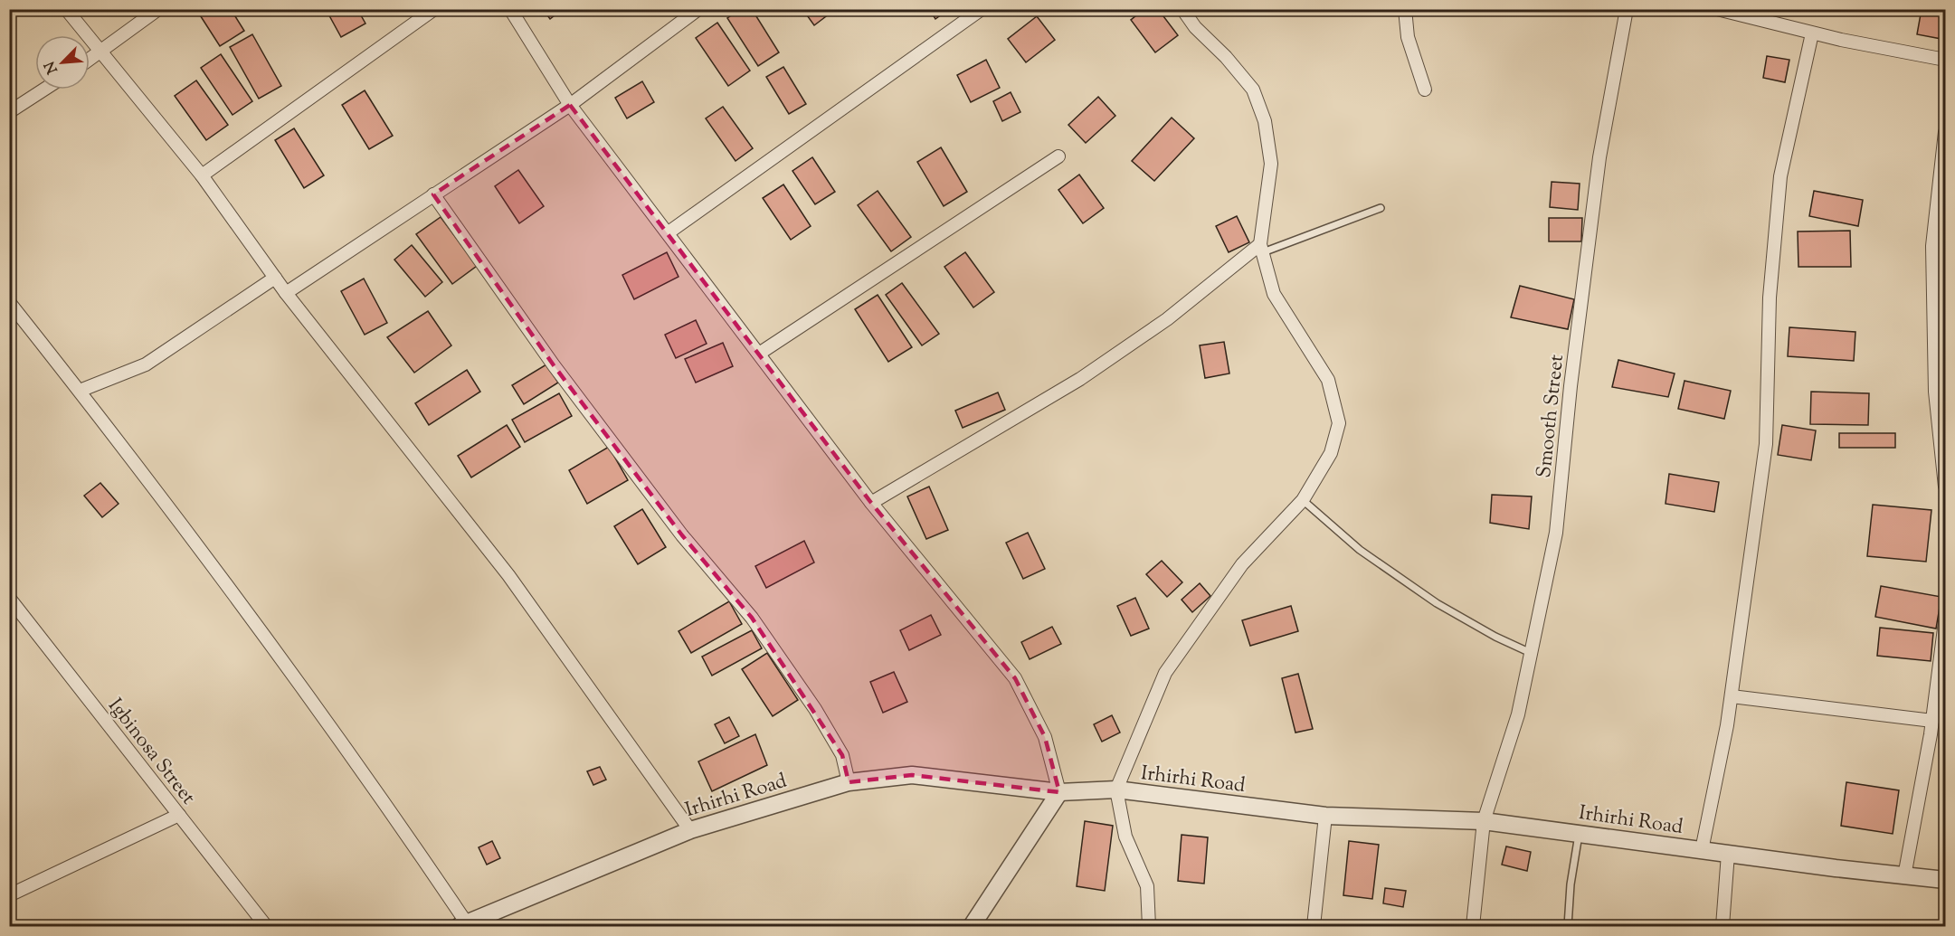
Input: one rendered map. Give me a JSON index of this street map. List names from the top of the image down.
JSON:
{
  "streets": {
    "street": ["Smooth Street", "Igbinosa Street", "Irhirhi Road"]
  },
  "crossings": [
    ["Smooth Street", "Irhirhi Road"]
  ],
  "north": "bottom left"
}
